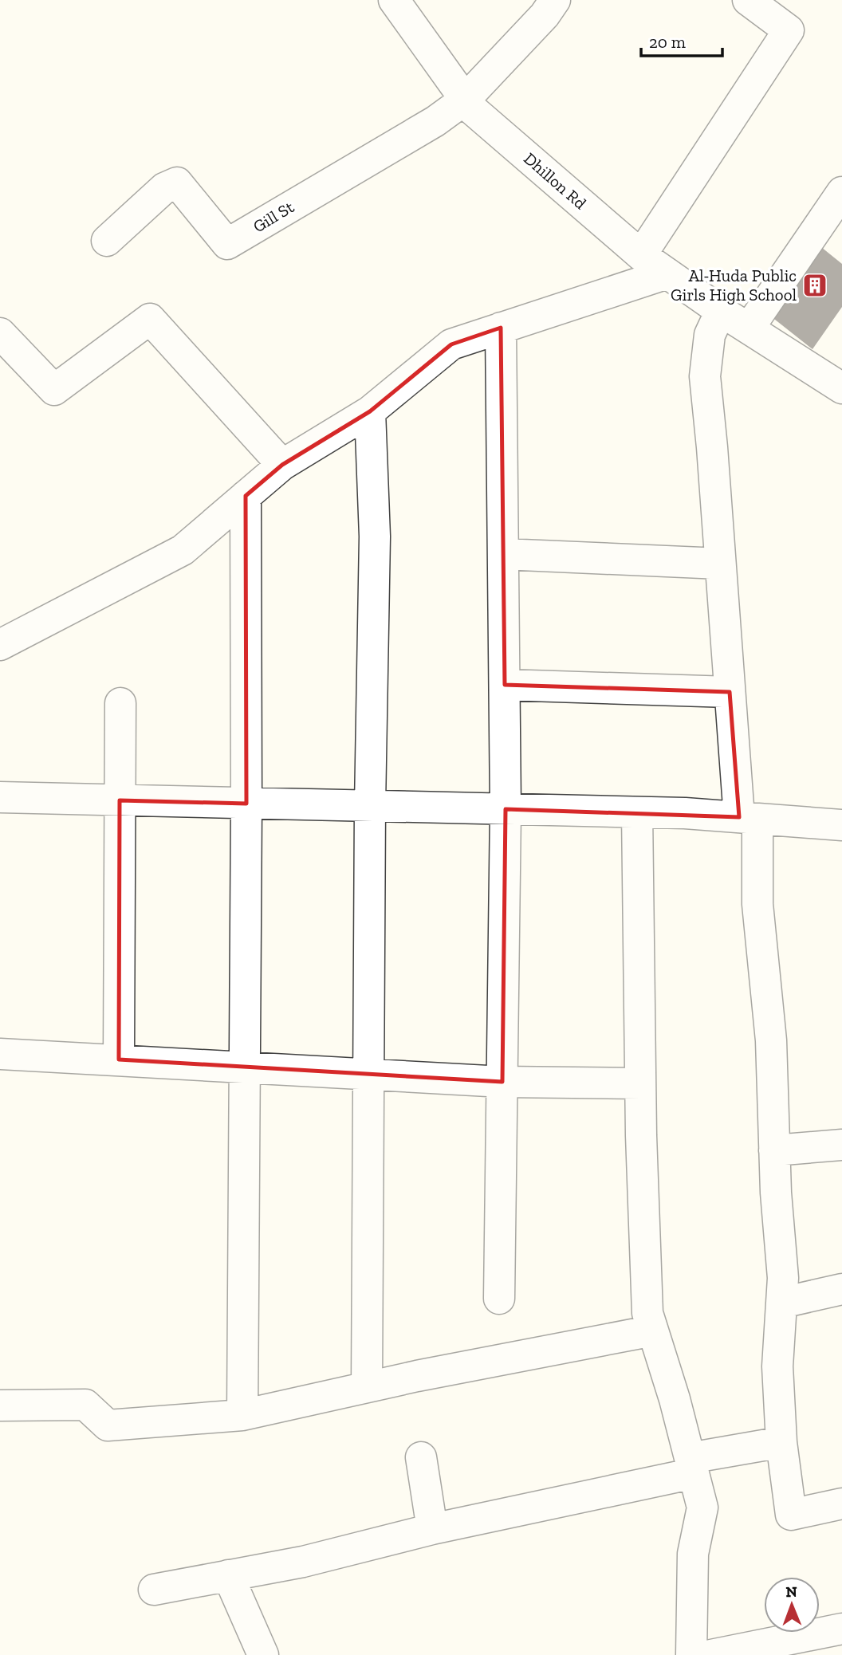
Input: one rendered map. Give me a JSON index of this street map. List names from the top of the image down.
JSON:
{
  "streets": {
    "street": ["Dhillon Rd", "Gill St"]
  },
  "crossings": [
    ["Dhillon Rd", "Gill St"]
  ],
  "places": {
    "building": ["Al-Huda Public Girls High School"]
  },
  "scale_bar": "20 m",
  "north": "top"
}
